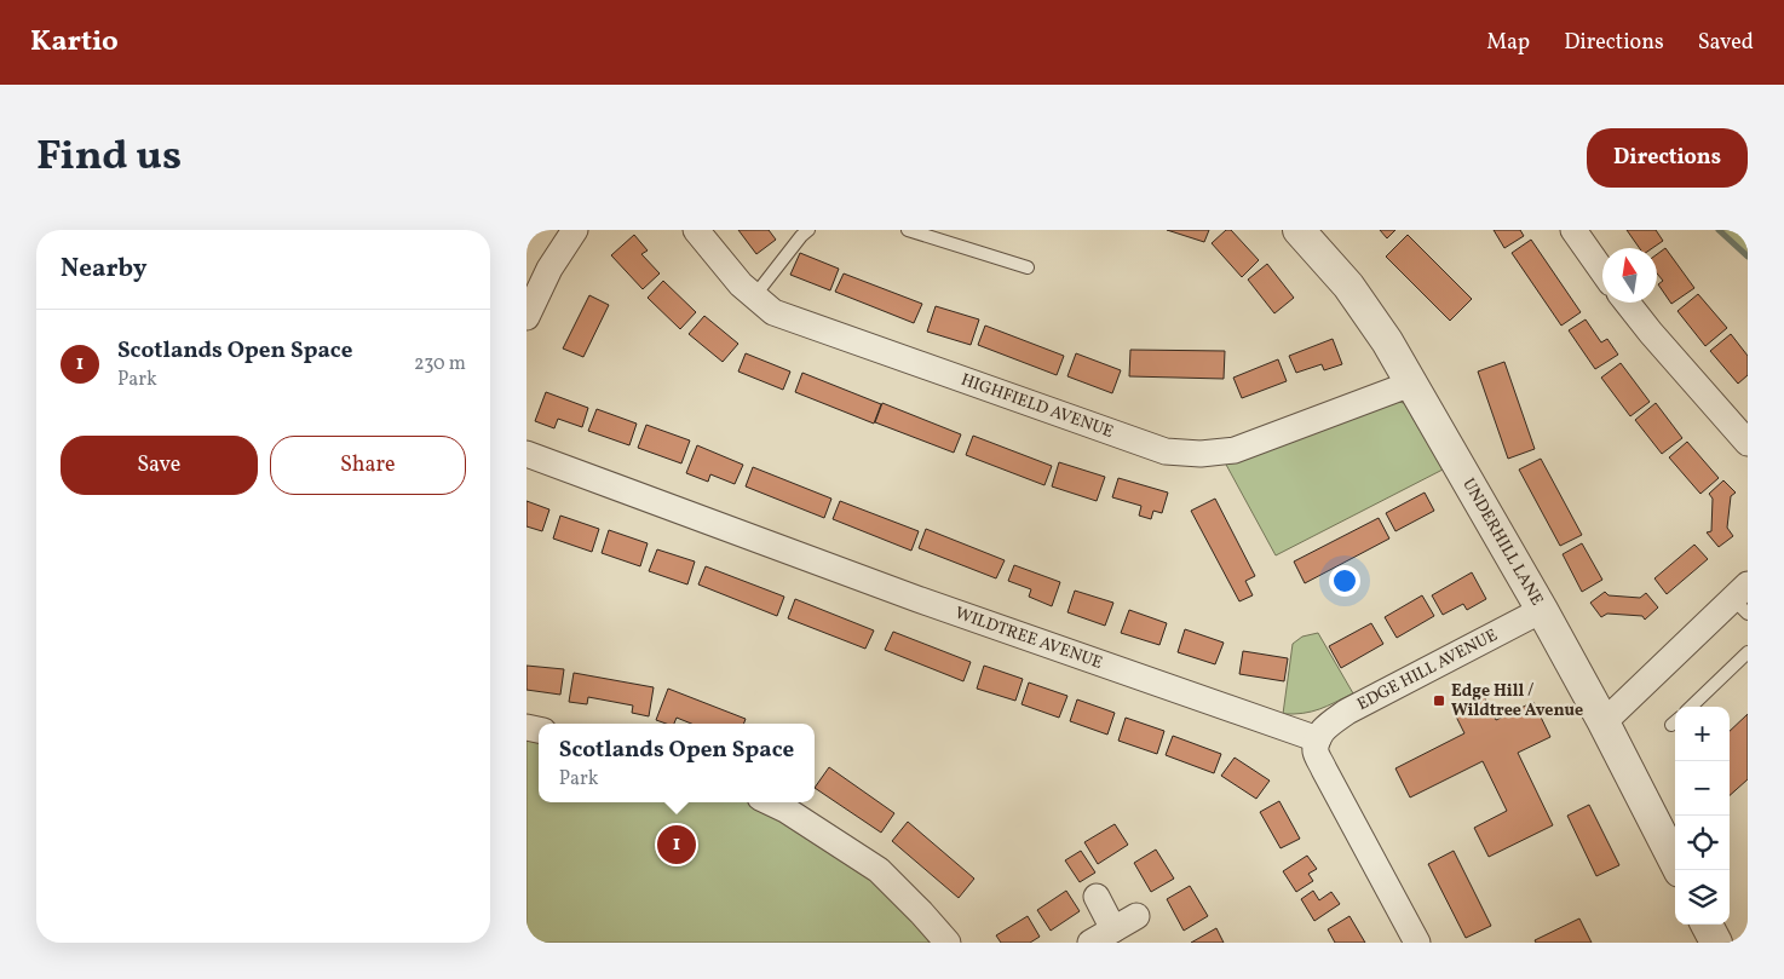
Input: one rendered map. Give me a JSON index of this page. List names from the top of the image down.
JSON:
{
  "streets": {
    "street": [
      "HIGHFIELD AVENUE",
      "UNDERHILL LANE",
      "WILDTREE AVENUE",
      "EDGE HILL AVENUE"
    ]
  },
  "crossings": [
    ["HIGHFIELD AVENUE", "UNDERHILL LANE"],
    ["UNDERHILL LANE", "EDGE HILL AVENUE"],
    ["WILDTREE AVENUE", "EDGE HILL AVENUE"]
  ],
  "places": {
    "transit": ["Edge Hill / Wildtree Avenue"]
  },
  "north": "top",
  "page": {
    "header": "Kartio",
    "nav": ["Map", "Directions", "Saved"],
    "title": "Find us",
    "buttons": [
      "Directions",
      ["Save", "Share"]
    ],
    "heading": "Nearby",
    "list": [
      {
        "mark": "1",
        "name": "Scotlands Open Space",
        "note": "Park",
        "value": "230 m"
      }
    ],
    "map_buttons": ["+", "−"],
    "popup": ["Scotlands Open Space", "Park"],
    "pins": "1"
  }
}
